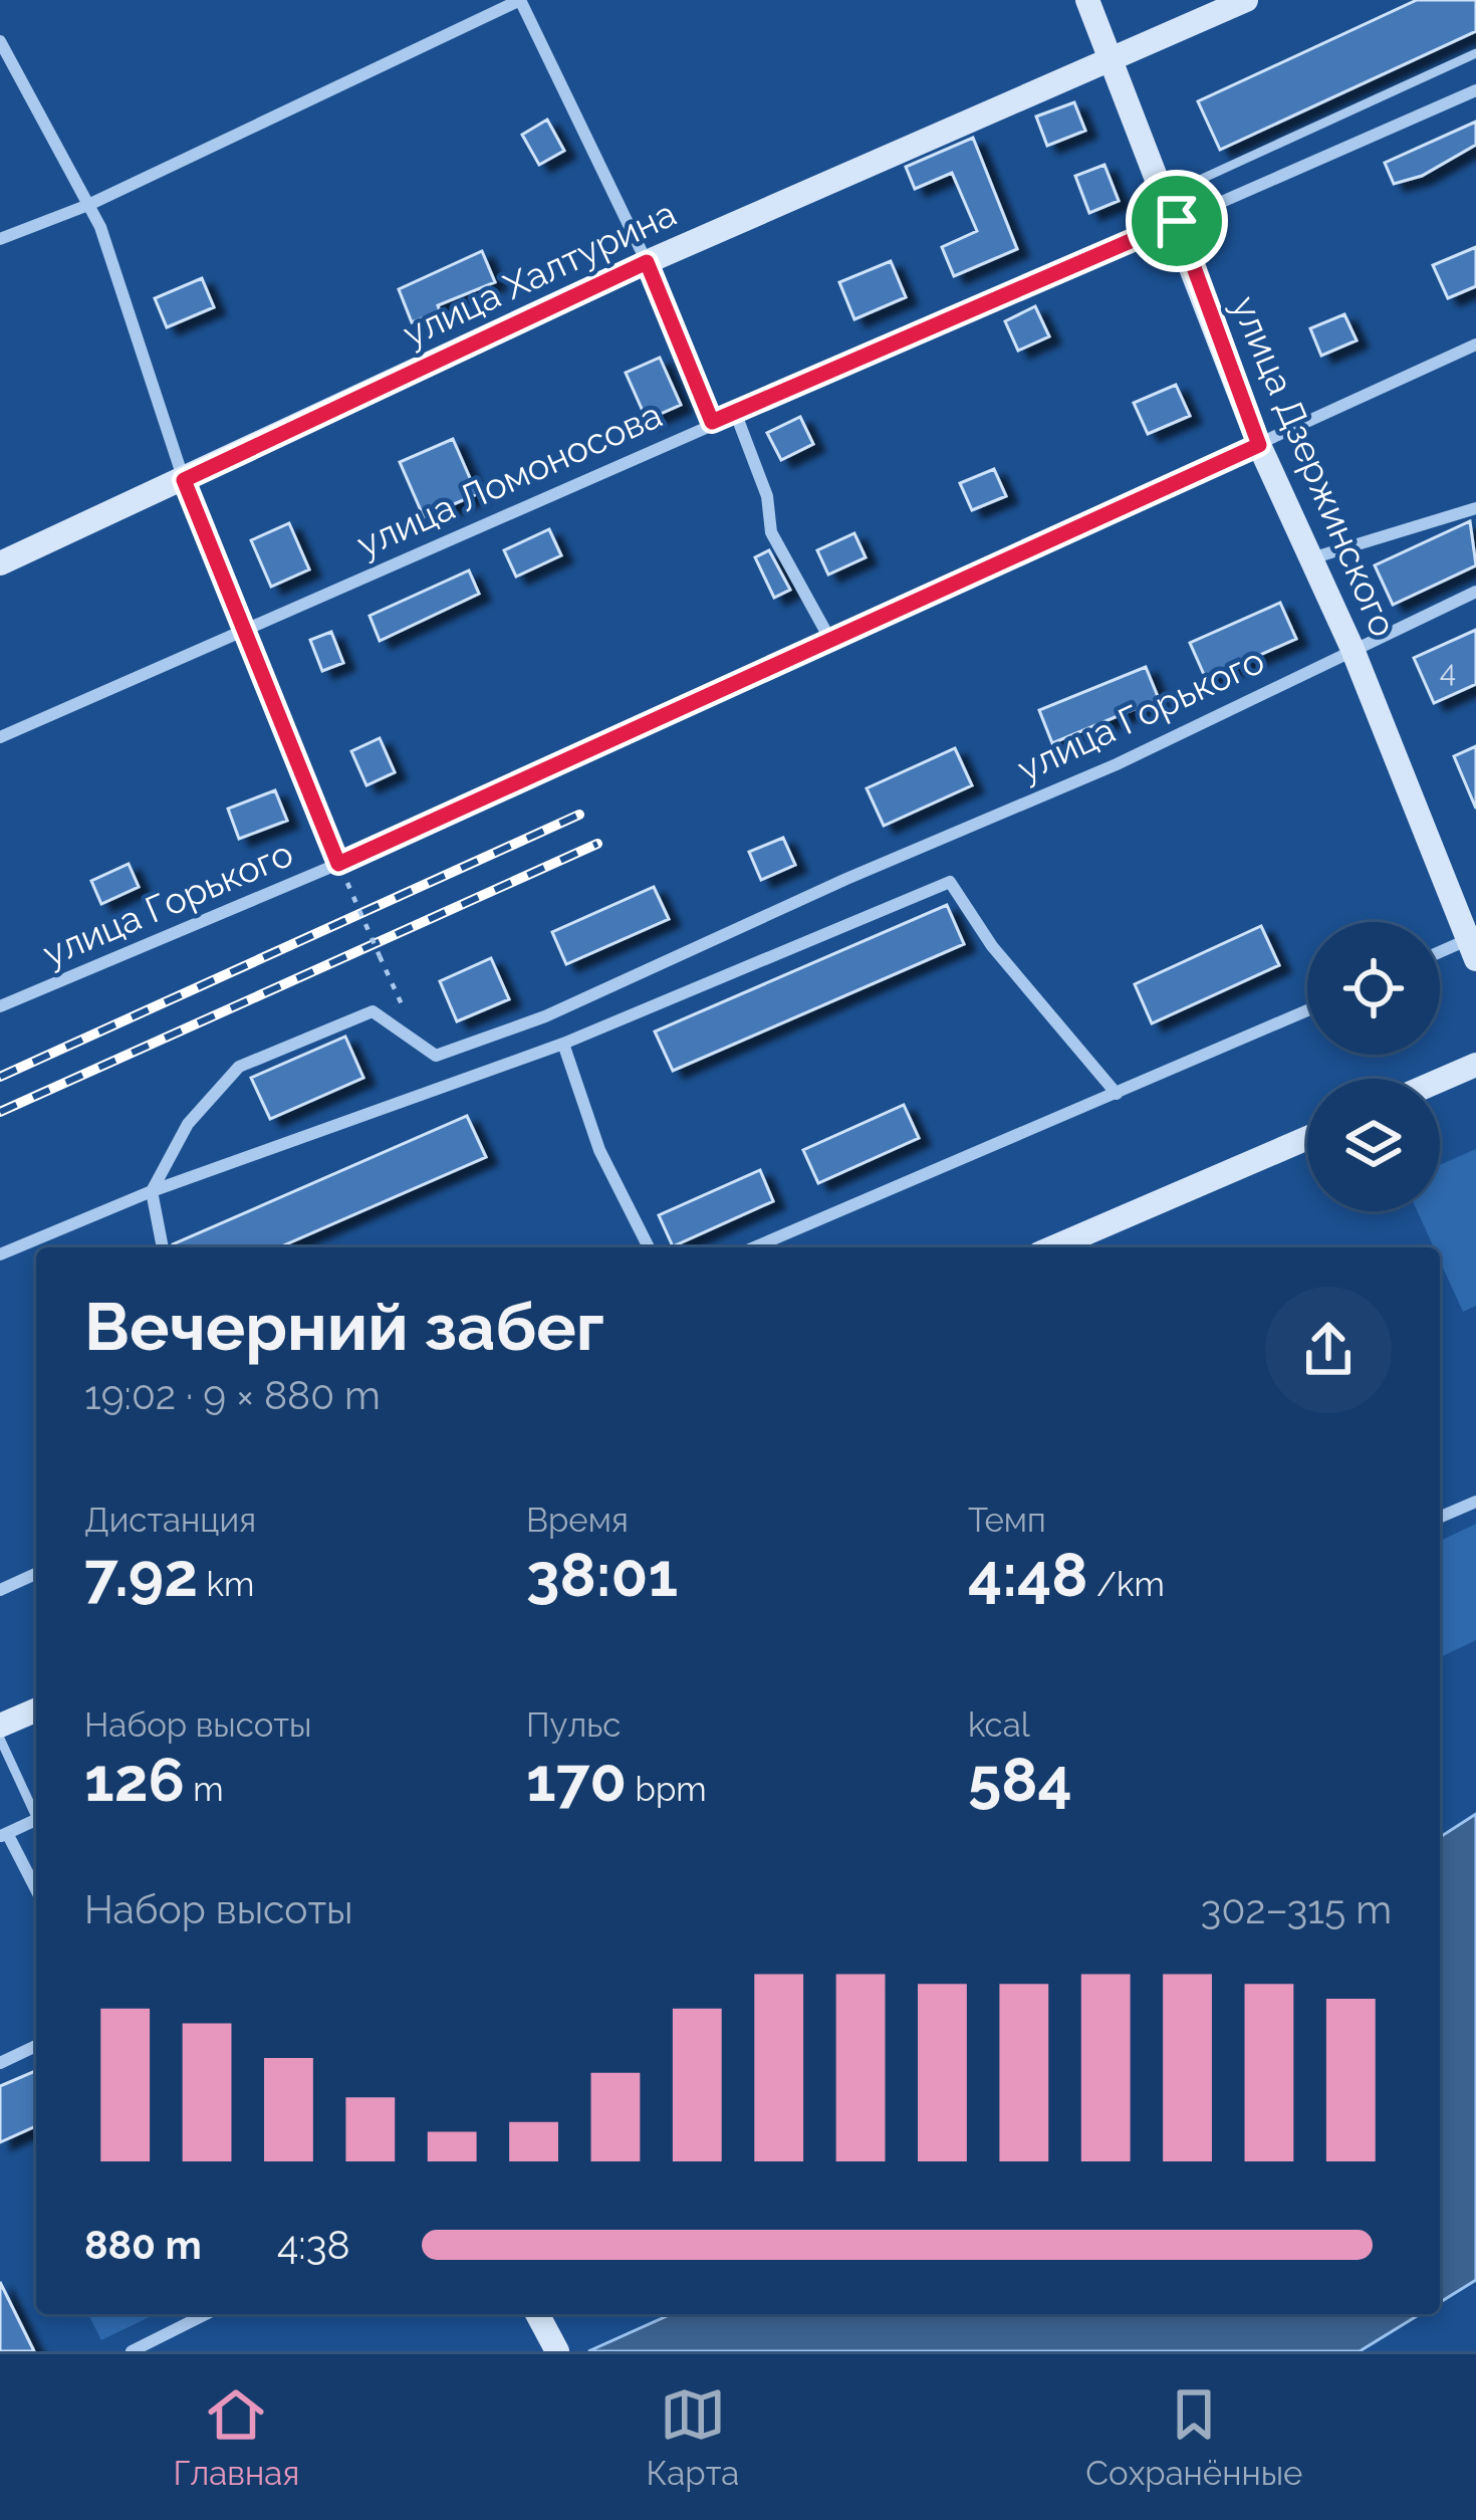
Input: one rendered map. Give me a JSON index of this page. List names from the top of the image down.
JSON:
{
  "streets": {
    "main road": ["улица Халтурина", "улица Дзержинского"],
    "street": ["улица Ломоносова", "улица Горького"]
  },
  "crossings": [
    ["улица Халтурина", "улица Дзержинского"],
    ["улица Дзержинского", "улица Ломоносова"],
    ["улица Дзержинского", "улица Горького"]
  ],
  "house_numbers": ["4"],
  "page": {
    "heading": ["Вечерний забег", "19:02 · 9 × 880 m"],
    "stats": [
      ["Дистанция", "7.92 km"],
      ["Время", "38:01"],
      ["Темп", "4:48 /km"],
      ["Набор высоты", "126 m"],
      ["Пульс", "170 bpm"],
      ["kcal", "584"]
    ],
    "chart": ["Набор высоты", "302–315 m"],
    "list": [
      {
        "name": "880 m",
        "note": "4:38"
      }
    ],
    "tabs": ["Главная", "Карта", "Сохранённые"]
  }
}
